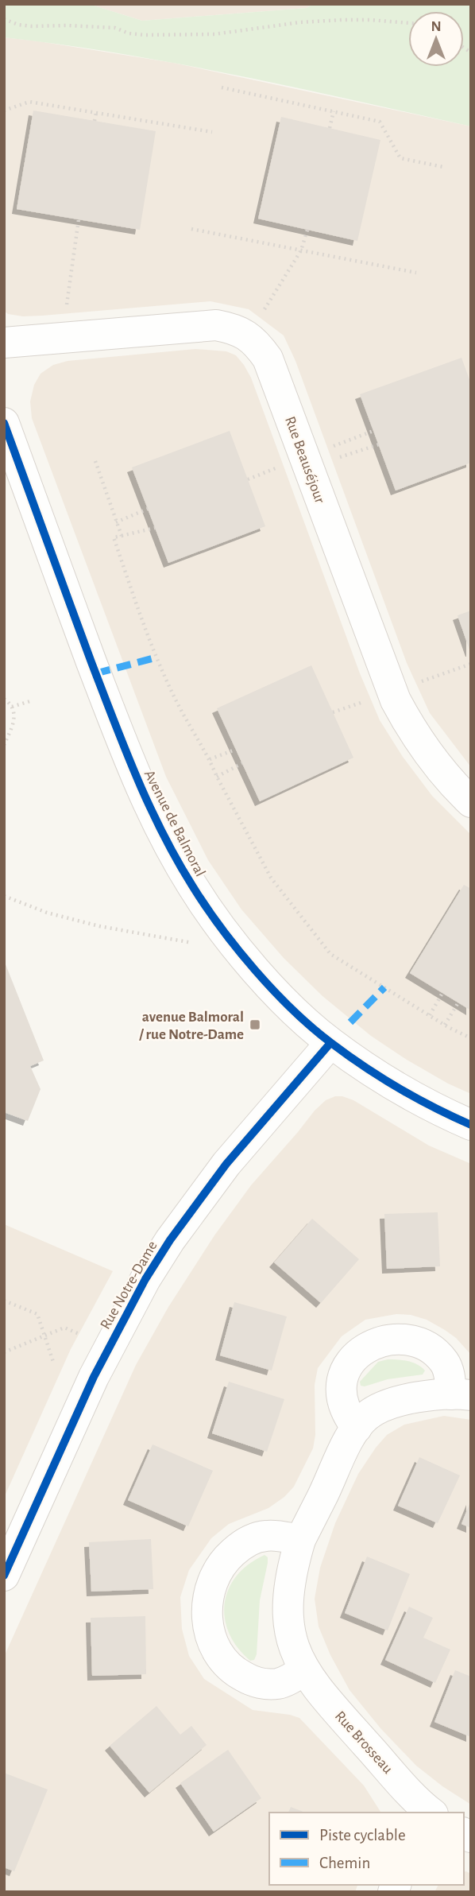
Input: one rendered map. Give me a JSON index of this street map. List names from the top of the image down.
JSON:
{
  "streets": {
    "street": [
      "Rue Beauséjour",
      "Avenue de Balmoral",
      "Rue Notre-Dame",
      "Rue Brosseau"
    ]
  },
  "crossings": [
    ["Avenue de Balmoral", "Rue Notre-Dame"]
  ],
  "places": {
    "transit": ["avenue Balmoral / rue Notre-Dame"]
  },
  "legend": ["Piste cyclable", "Chemin"],
  "north": "top"
}
